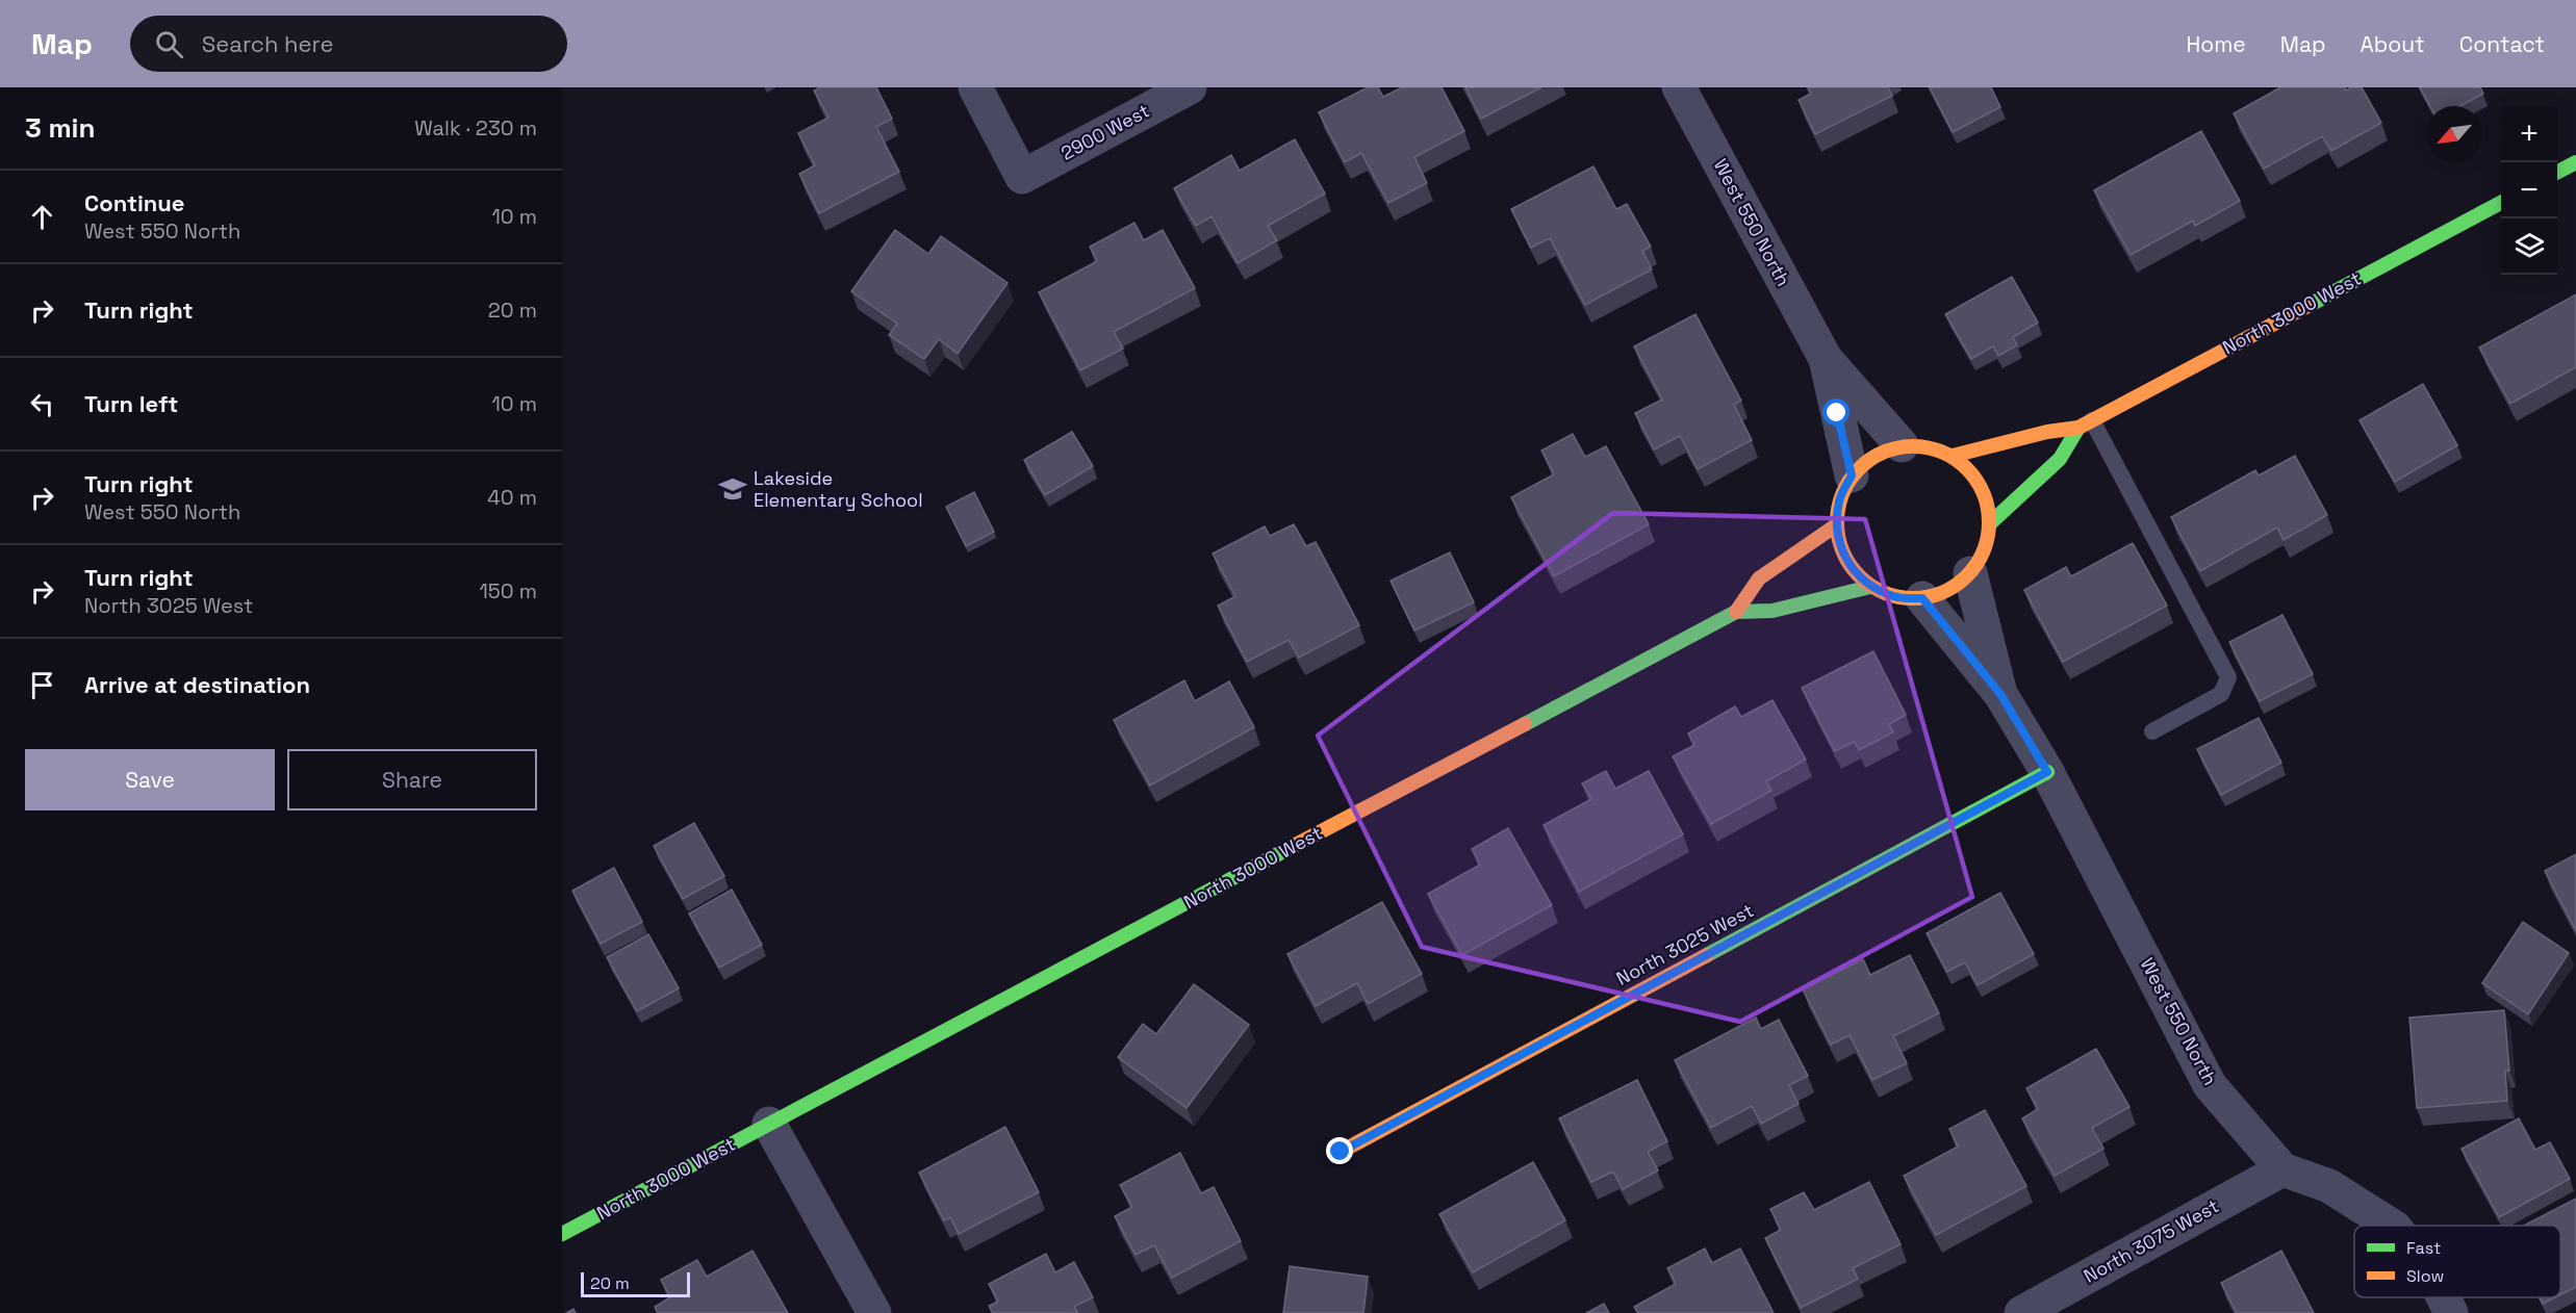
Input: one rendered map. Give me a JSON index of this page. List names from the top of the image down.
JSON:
{
  "streets": {
    "main road": ["North 3000 West", "North 3025 West"],
    "street": ["2900 West", "West 550 North", "North 3075 West"]
  },
  "crossings": [
    ["West 550 North", "North 3000 West"],
    ["West 550 North", "North 3025 West"],
    ["West 550 North", "North 3075 West"]
  ],
  "places": {
    "school or university": ["Lakeside Elementary School"]
  },
  "legend": ["Fast", "Slow"],
  "scale_bar": "20 m",
  "north": "bottom left",
  "page": {
    "header": "Map",
    "search": "Search here",
    "nav": [
      "Home",
      "Map",
      "About",
      "Contact"
    ],
    "heading": ["3 min", "Walk · 230 m"],
    "map_buttons": ["+", "−"],
    "list": [
      ["Continue", "West 550 North", "10 m"],
      ["Turn right", "20 m"],
      ["Turn left", "10 m"],
      ["Turn right", "West 550 North", "40 m"],
      ["Turn right", "North 3025 West", "150 m"],
      "Arrive at destination"
    ],
    "buttons": ["Save", "Share"],
    "scale": "20 m"
  }
}
